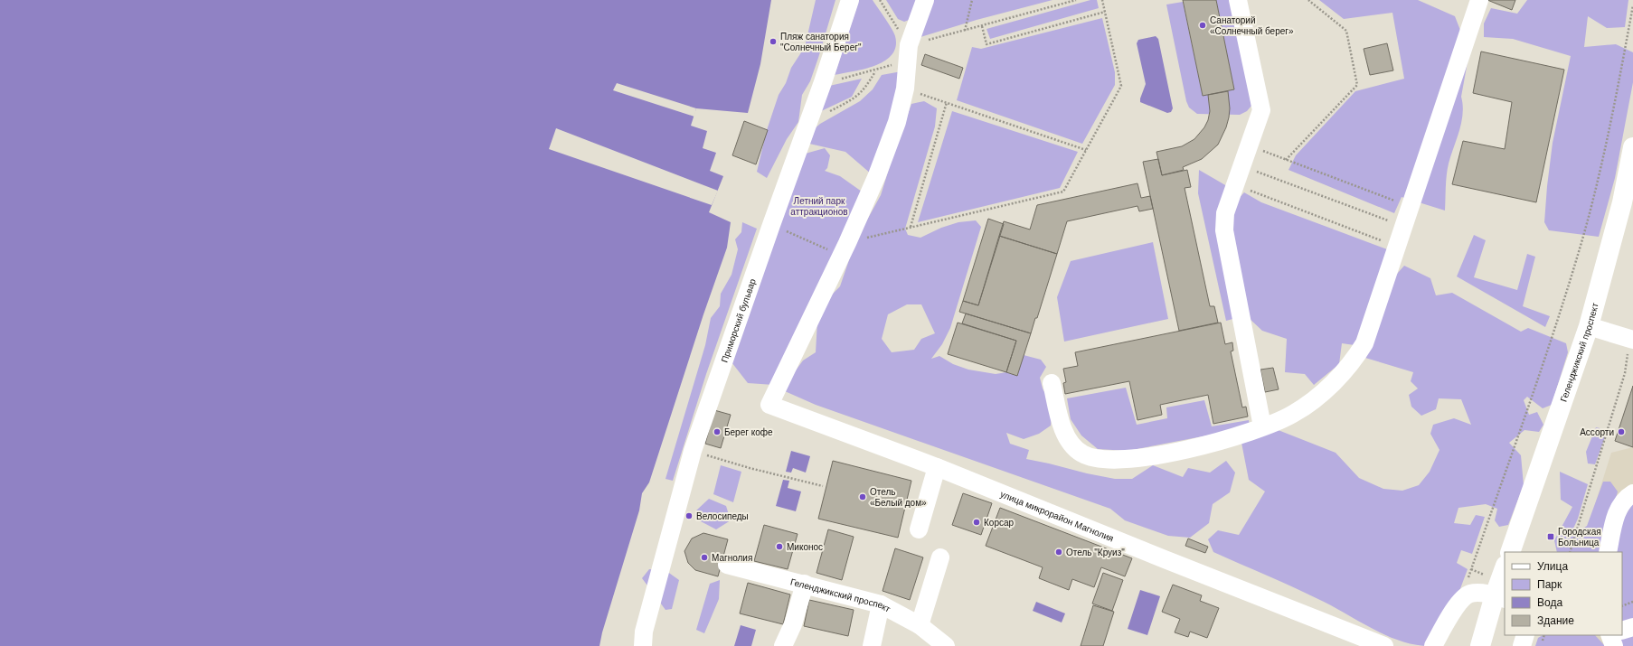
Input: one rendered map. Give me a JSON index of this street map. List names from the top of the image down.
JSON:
{
  "streets": {
    "main road": ["Геленджикский проспект"],
    "street": ["Приморский бульвар", "улица микрорайон Магнолия"]
  },
  "parks": ["Летний парк аттракционов"],
  "places": {
    "other": [
      "Санаторий «Солнечный берег»",
      "Пляж санатория \"Солнечный Берег\"",
      "Берег кофе",
      "Ассорти",
      "Отель «Белый дом»",
      "Велосипеды",
      "Корсар",
      "Миконос",
      "Отель \"Круиз\"",
      "Магнолия"
    ],
    "transit": ["Городская Больница"]
  },
  "legend": [
    "Улица",
    "Парк",
    "Вода",
    "Здание"
  ]
}
